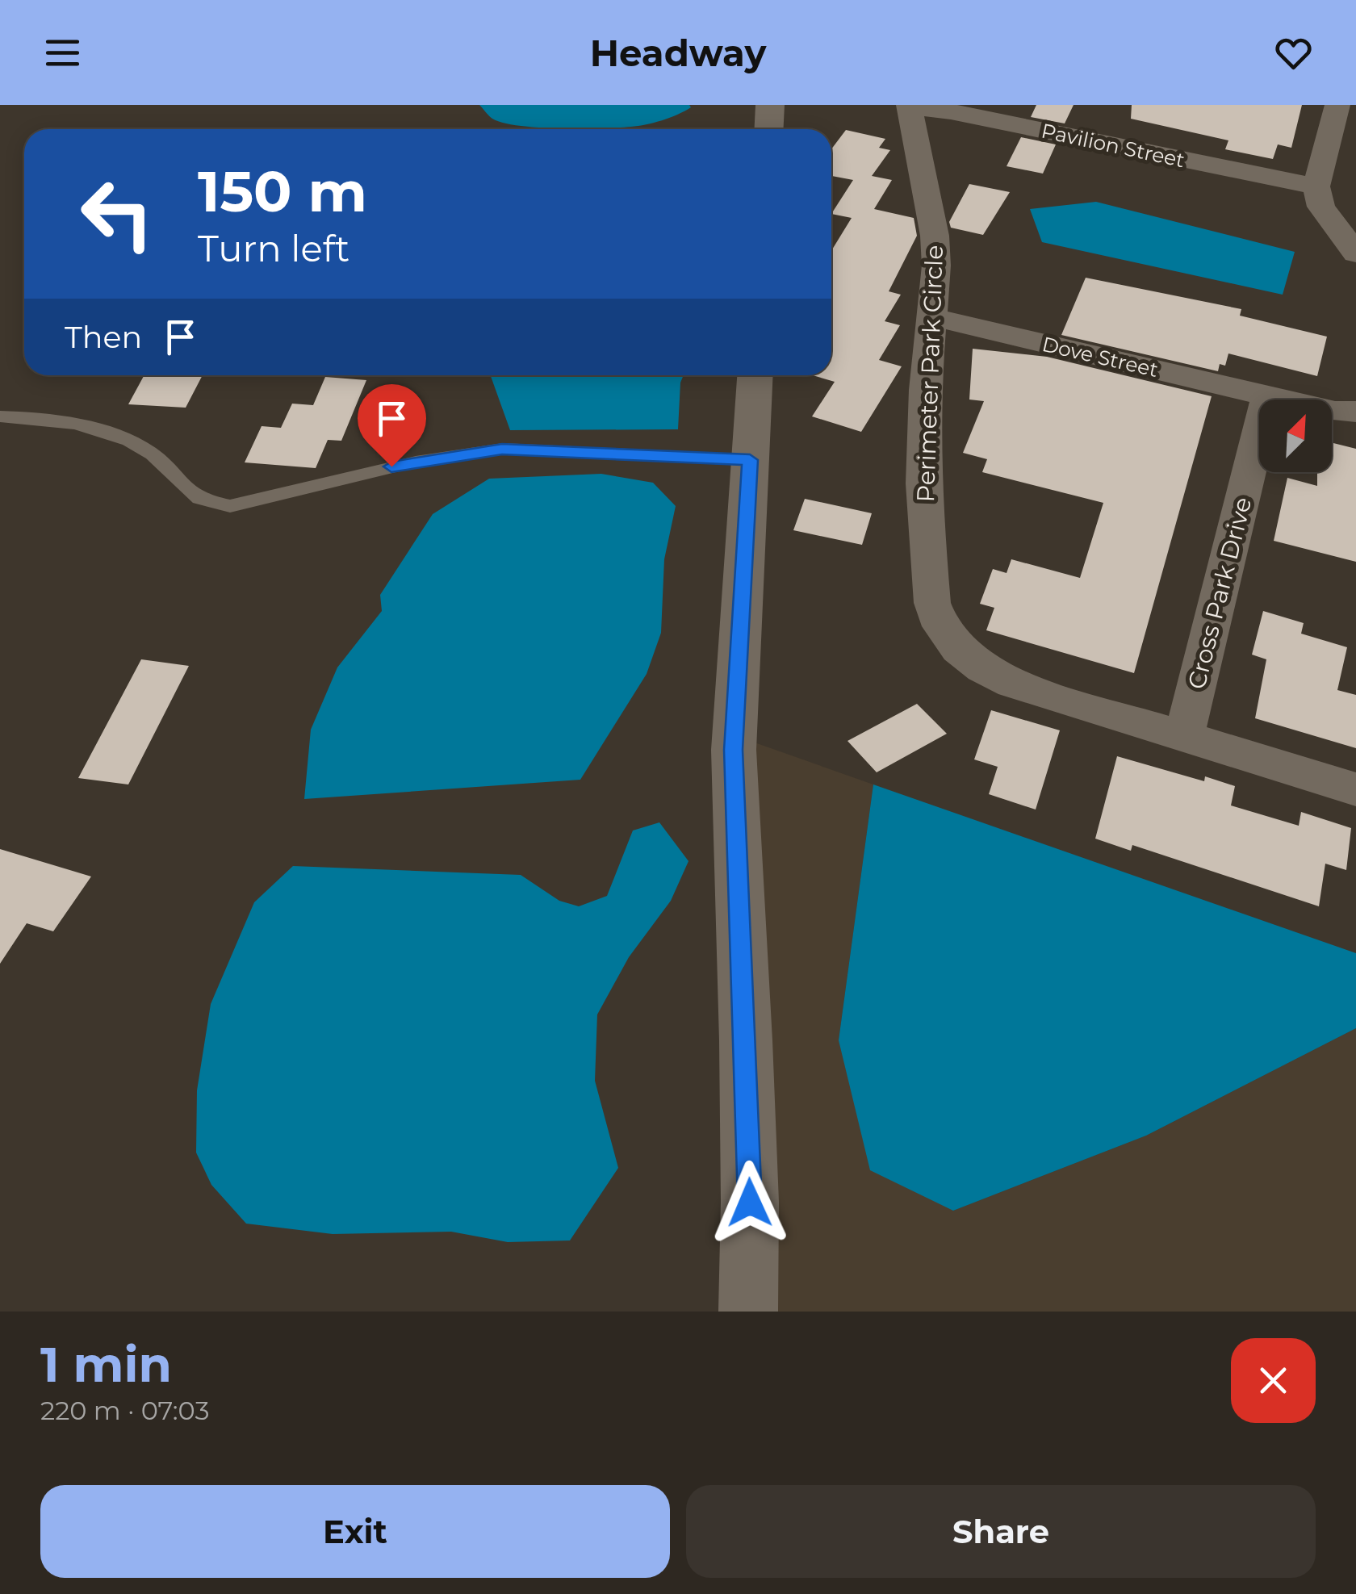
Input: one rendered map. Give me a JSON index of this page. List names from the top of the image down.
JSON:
{
  "streets": {
    "street": [
      "Pavilion Street",
      "Dove Street",
      "Perimeter Park Circle",
      "Cross Park Drive"
    ]
  },
  "crossings": [
    ["Pavilion Street", "Perimeter Park Circle"],
    ["Dove Street", "Perimeter Park Circle"],
    ["Dove Street", "Cross Park Drive"],
    ["Perimeter Park Circle", "Cross Park Drive"]
  ],
  "north": "top right",
  "page": {
    "header": "Headway",
    "turn": ["150 m", "Turn left"],
    "then": "Then",
    "heading": ["1 min", "220 m · 07:03"],
    "buttons": ["Exit", "Share"]
  }
}
